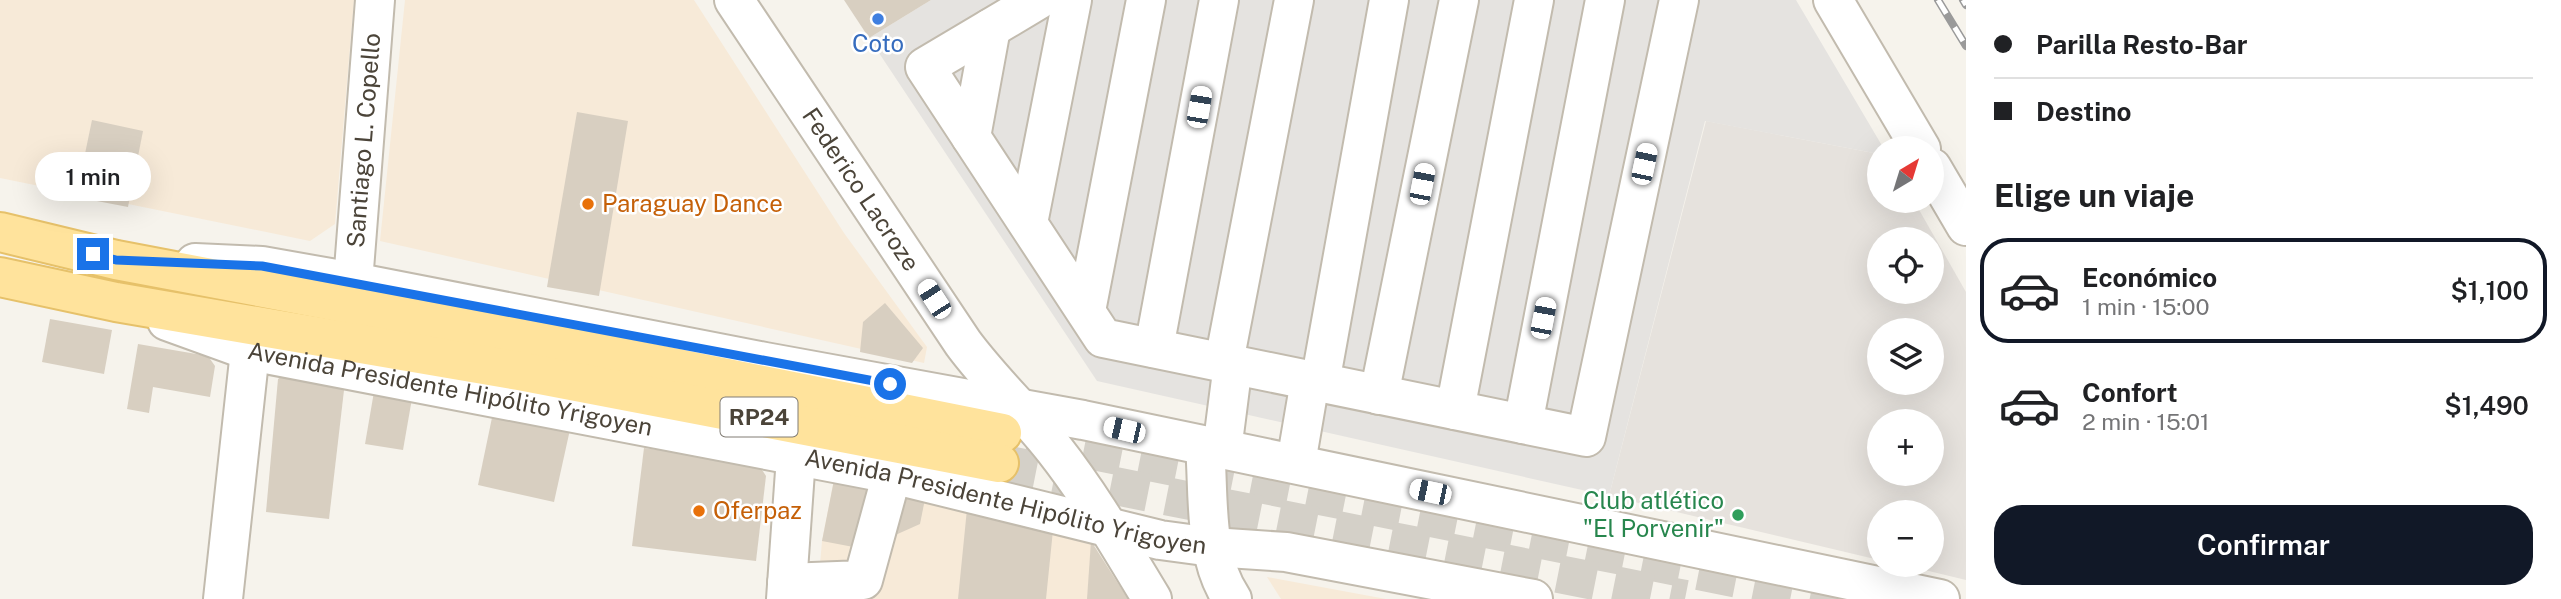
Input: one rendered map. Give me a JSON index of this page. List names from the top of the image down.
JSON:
{
  "streets": {
    "main road": ["Avenida Presidente Hipólito Yrigoyen", "RP24"],
    "street": ["Santiago L. Copello", "Federico Lacroze"]
  },
  "crossings": [
    ["Santiago L. Copello", "Avenida Presidente Hipólito Yrigoyen"],
    ["Federico Lacroze", "Avenida Presidente Hipólito Yrigoyen"]
  ],
  "places": [
    "Coto",
    "Paraguay Dance",
    "Oferpaz",
    "Club atlético \"El Porvenir\""
  ],
  "north": "top right",
  "page": {
    "banner": ["Parilla Resto-Bar", "Destino"],
    "map_buttons": ["+", "−"],
    "bubble": "1 min",
    "heading": "Elige un viaje",
    "list": [
      {
        "name": "Económico",
        "note": "1 min · 15:00",
        "value": "$1,100"
      },
      {
        "name": "Confort",
        "note": "2 min · 15:01",
        "value": "$1,490"
      }
    ],
    "buttons": "Confirmar"
  }
}
